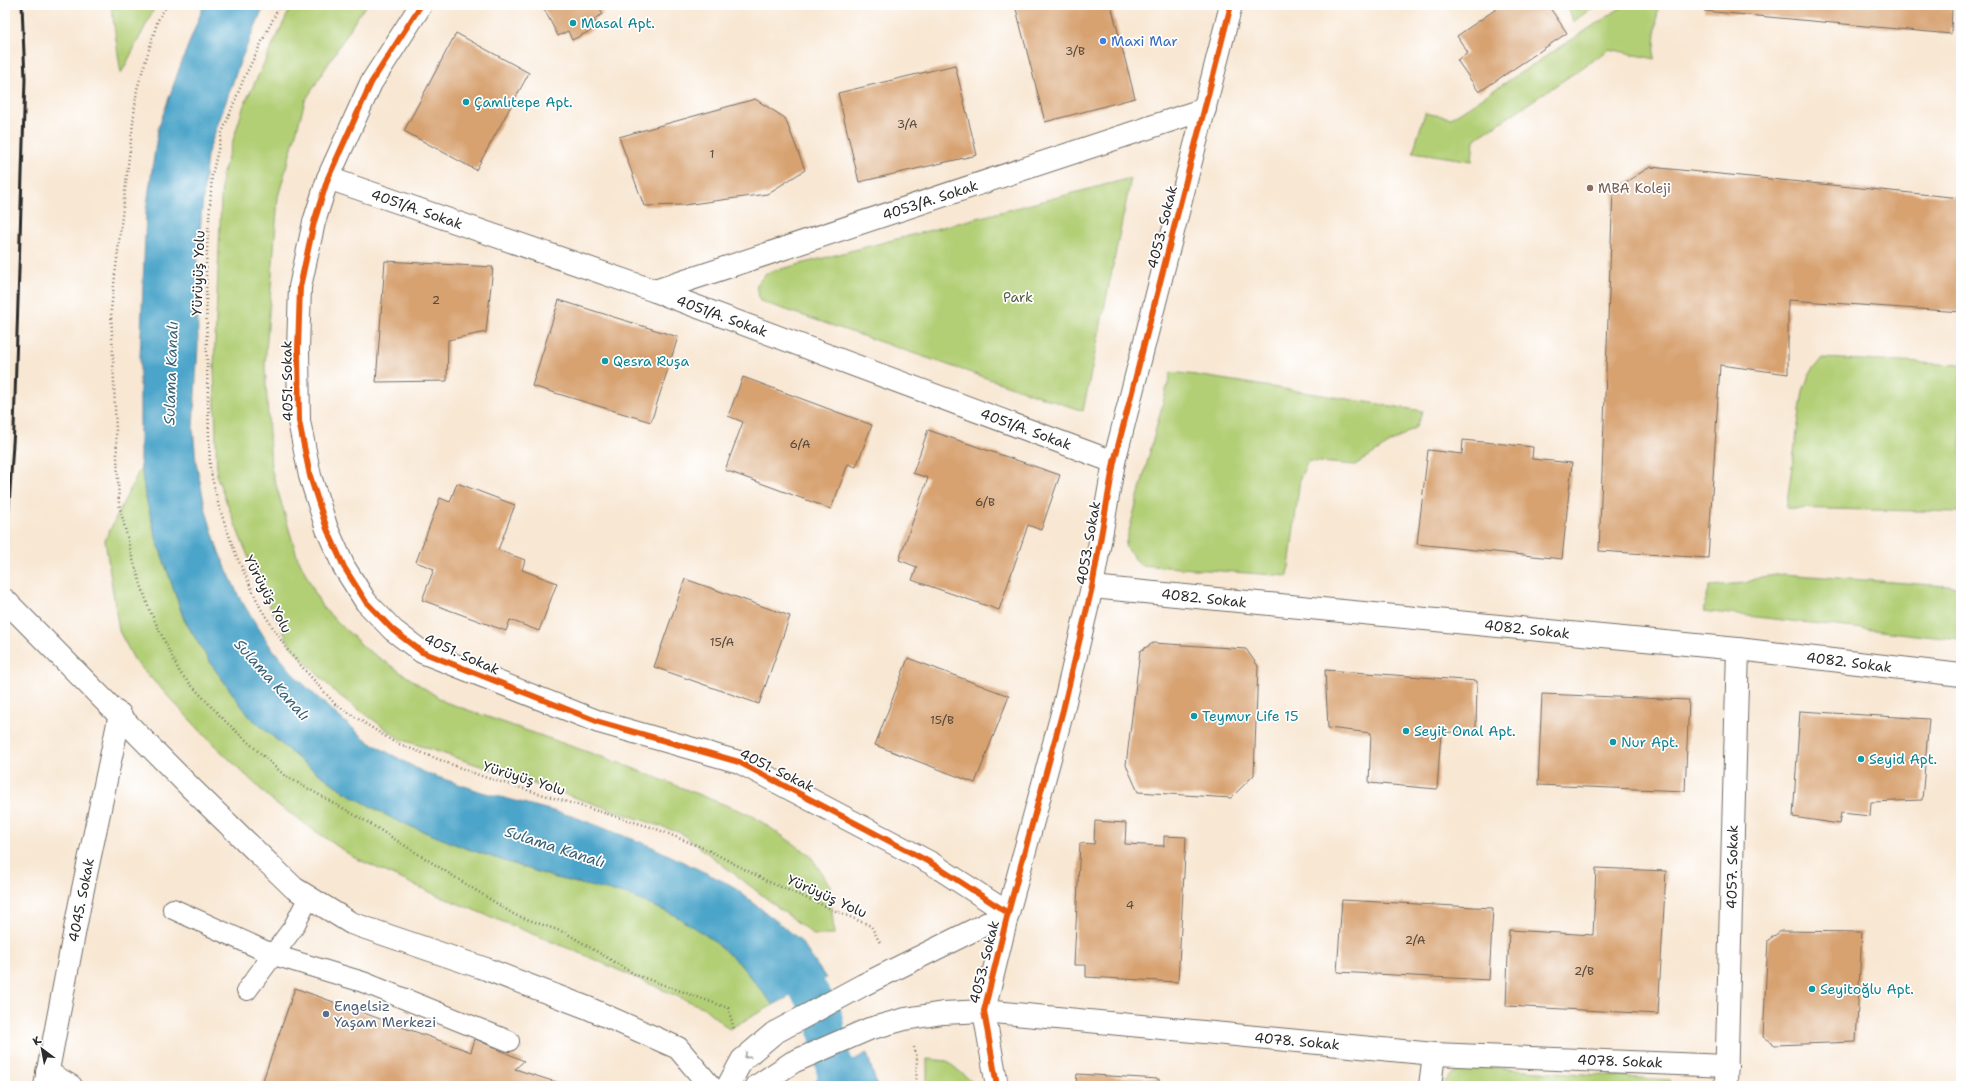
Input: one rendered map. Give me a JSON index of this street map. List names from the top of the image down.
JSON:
{
  "streets": {
    "street": [
      "4053/A. Sokak",
      "4051/A. Sokak",
      "4053. Sokak",
      "4051. Sokak",
      "4082. Sokak",
      "4057. Sokak",
      "4045. Sokak",
      "4078. Sokak"
    ],
    "path": ["Yürüyüş Yolu"]
  },
  "crossings": [
    ["4053/A. Sokak", "4051/A. Sokak"],
    ["4053/A. Sokak", "4053. Sokak"],
    ["4051/A. Sokak", "4053. Sokak"],
    ["4051/A. Sokak", "4051. Sokak"],
    ["4053. Sokak", "4051. Sokak"],
    ["4053. Sokak", "4082. Sokak"],
    ["4053. Sokak", "4078. Sokak"],
    ["4082. Sokak", "4057. Sokak"],
    ["4057. Sokak", "4078. Sokak"]
  ],
  "water": ["Sulama Kanalı"],
  "parks": ["Park"],
  "places": [
    "Masal Apt.",
    "Maxi Mar",
    "Çamlıtepe Apt.",
    "MBA Koleji",
    "Qesra Ruşa",
    "Teymur Life 15",
    "Seyit Onal Apt.",
    "Nur Apt.",
    "Seyid Apt.",
    "Seyitoğlu Apt.",
    "Engelsiz Yaşam Merkezi"
  ],
  "house_numbers": [
    "3/B",
    "3/A",
    "1",
    "2",
    "6/A",
    "6/B",
    "15/A",
    "15/B",
    "4",
    "2/A",
    "2/B"
  ],
  "north": "top left"
}
